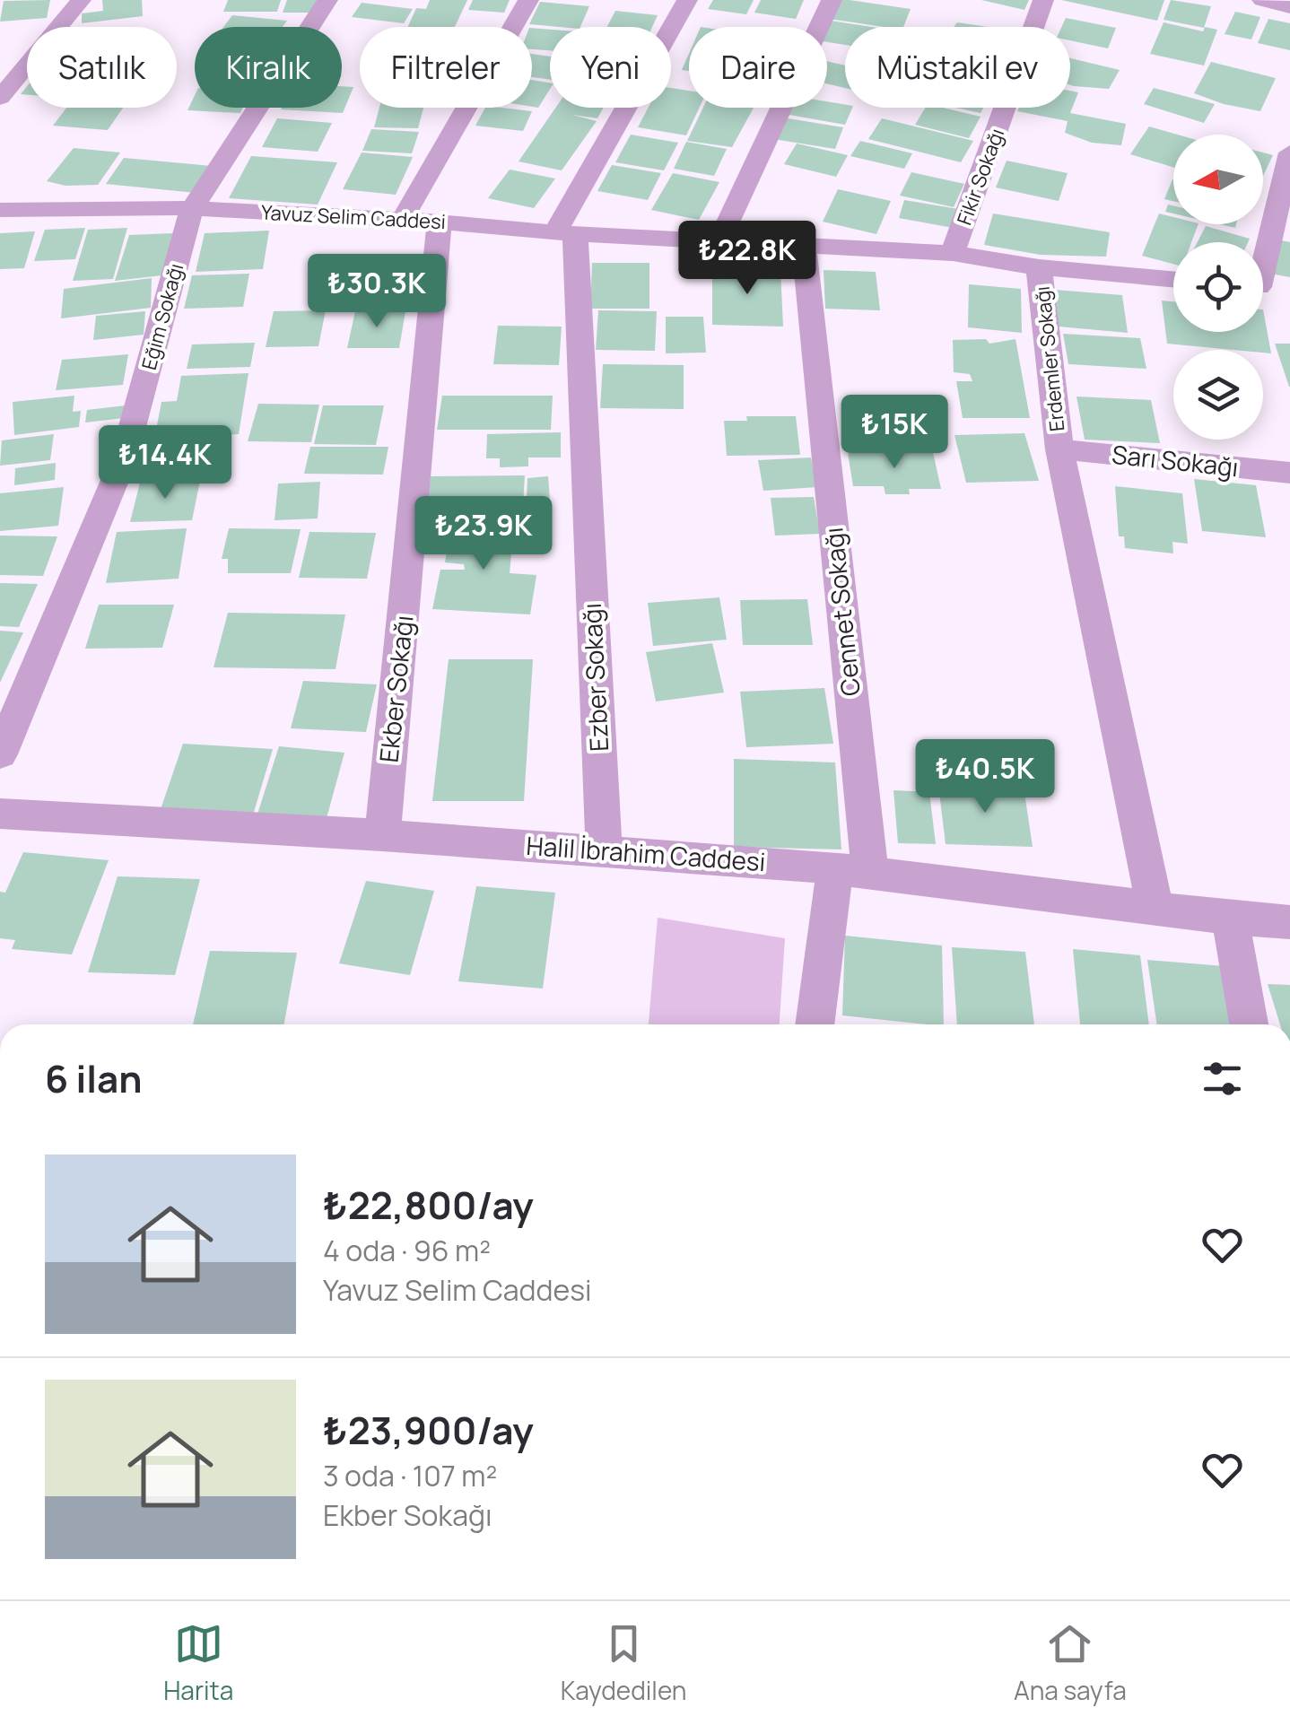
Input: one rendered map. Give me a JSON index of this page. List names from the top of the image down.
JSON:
{
  "streets": {
    "street": [
      "Fikir Sokağı",
      "Yavuz Selim Caddesi",
      "Eğim Sokağı",
      "Erdemler Sokağı",
      "Sarı Sokağı",
      "Cennet Sokağı",
      "Ezber Sokağı",
      "Ekber Sokağı",
      "Halil İbrahim Caddesi"
    ]
  },
  "crossings": [
    ["Fikir Sokağı", "Yavuz Selim Caddesi"],
    ["Yavuz Selim Caddesi", "Eğim Sokağı"],
    ["Yavuz Selim Caddesi", "Erdemler Sokağı"],
    ["Yavuz Selim Caddesi", "Cennet Sokağı"],
    ["Yavuz Selim Caddesi", "Ezber Sokağı"],
    ["Yavuz Selim Caddesi", "Ekber Sokağı"],
    ["Erdemler Sokağı", "Sarı Sokağı"],
    ["Erdemler Sokağı", "Halil İbrahim Caddesi"],
    ["Cennet Sokağı", "Halil İbrahim Caddesi"],
    ["Ezber Sokağı", "Halil İbrahim Caddesi"],
    ["Ekber Sokağı", "Halil İbrahim Caddesi"]
  ],
  "north": "left",
  "page": {
    "chip": [
      "Satılık",
      "Kiralık",
      "Filtreler",
      "Yeni",
      "Daire",
      "Müstakil ev"
    ],
    "price": [
      "₺22.8K",
      "₺30.3K",
      "₺15K",
      "₺14.4K",
      "₺23.9K",
      "₺40.5K"
    ],
    "heading": "6 ilan",
    "list": [
      {
        "name": "₺22,800/ay",
        "note": "4 oda · 96 m² · Yavuz Selim Caddesi"
      },
      {
        "name": "₺23,900/ay",
        "note": "3 oda · 107 m² · Ekber Sokağı"
      }
    ],
    "tabs": ["Harita", "Kaydedilen", "Ana sayfa"]
  }
}
